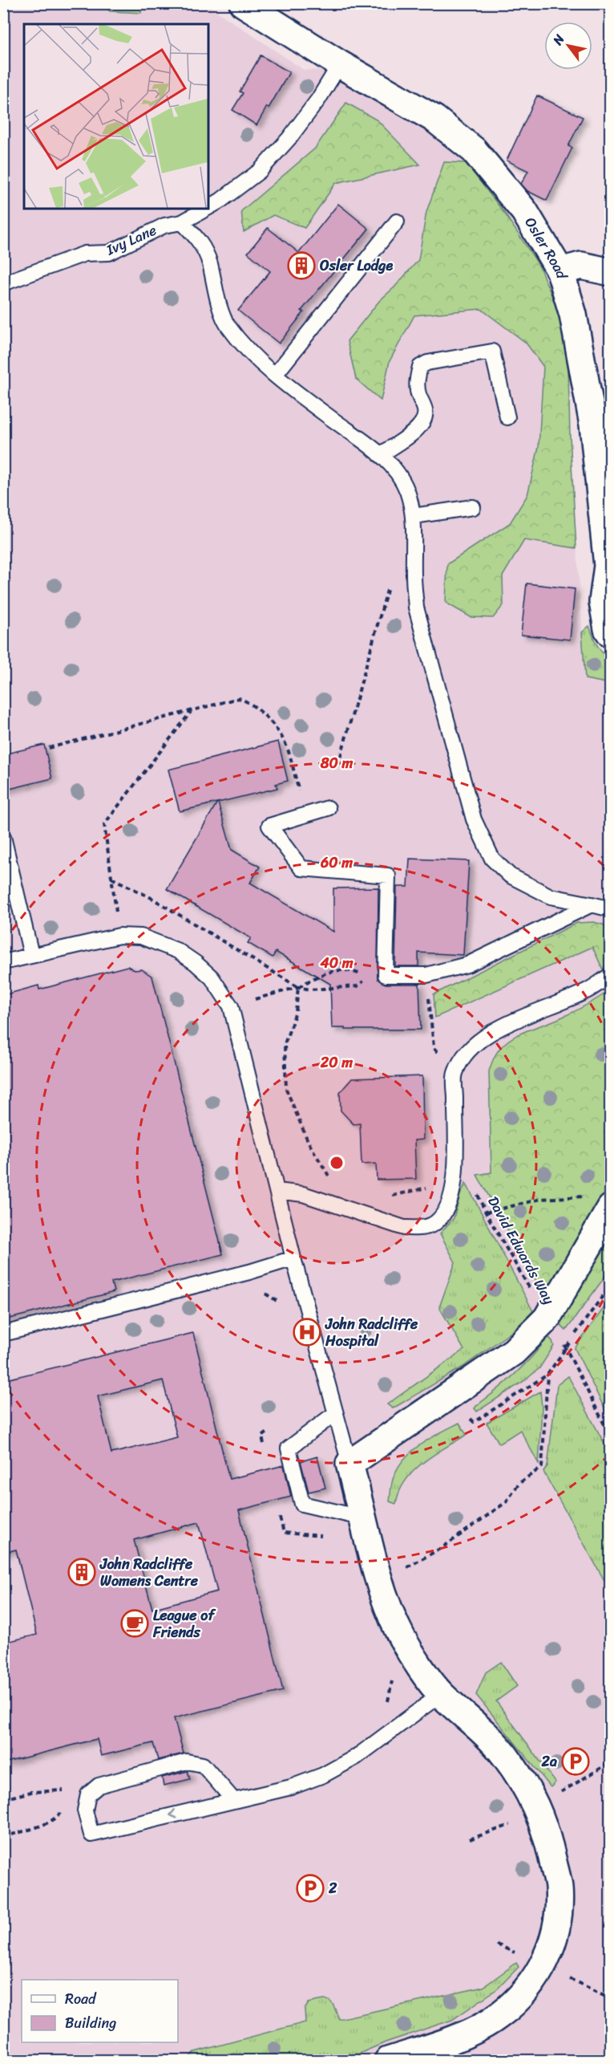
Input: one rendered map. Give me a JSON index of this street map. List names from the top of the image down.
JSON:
{
  "streets": {
    "street": ["Osler Road"],
    "lane": ["Ivy Lane"],
    "path": ["David Edwards Way"]
  },
  "crossings": [
    ["Ivy Lane", "Osler Road"]
  ],
  "places": {
    "building": ["Osler Lodge", "John Radcliffe Womens Centre"],
    "hospital": ["John Radcliffe Hospital"],
    "cafe": ["League of Friends"],
    "parking": ["2a", "2"]
  },
  "legend": ["Road", "Building"],
  "north": "top left",
  "rings": [
    "80 m",
    "60 m",
    "40 m",
    "20 m"
  ]
}
